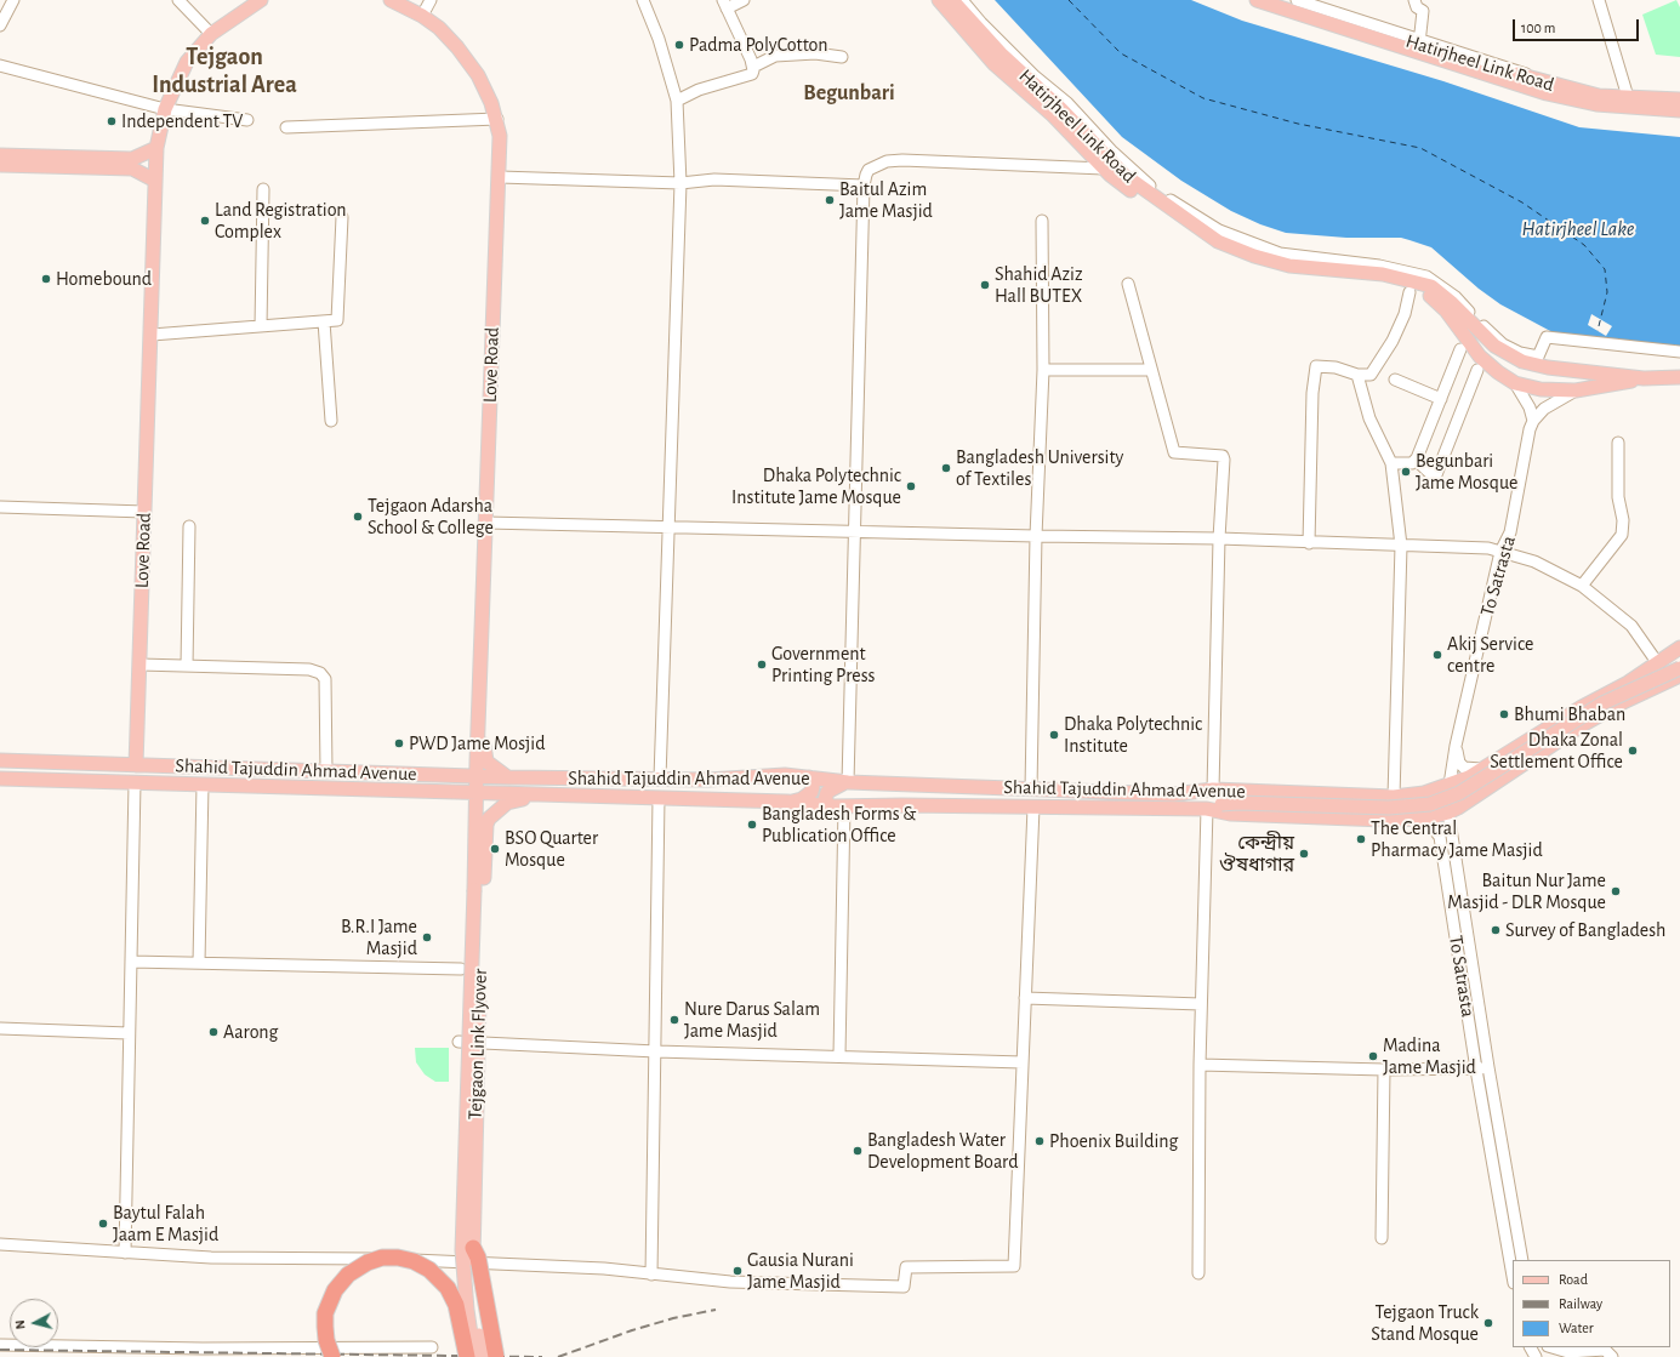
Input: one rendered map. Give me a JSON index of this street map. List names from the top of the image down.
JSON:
{
  "streets": {
    "main road": [
      "Hatirjheel Link Road",
      "Love Road",
      "Shahid Tajuddin Ahmad Avenue",
      "Tejgaon Link Flyover"
    ],
    "street": ["To Satrasta"]
  },
  "crossings": [
    ["Love Road", "Shahid Tajuddin Ahmad Avenue"],
    ["To Satrasta", "Shahid Tajuddin Ahmad Avenue"],
    ["Shahid Tajuddin Ahmad Avenue", "Tejgaon Link Flyover"]
  ],
  "districts": ["Tejgaon Industrial Area", "Begunbari"],
  "water": ["Hatirjheel Lake"],
  "places": [
    "Padma PolyCotton",
    "Independent TV",
    "Baitul Azim Jame Masjid",
    "Land Registration Complex",
    "Homebound",
    "Shahid Aziz Hall BUTEX",
    "Bangladesh University of Textiles",
    "Begunbari Jame Mosque",
    "Dhaka Polytechnic Institute Jame Mosque",
    "Tejgaon Adarsha School & College",
    "Akij Service centre",
    "Government Printing Press",
    "Bhumi Bhaban",
    "Dhaka Polytechnic Institute",
    "PWD Jame Mosjid",
    "Dhaka Zonal Settlement Office",
    "Bangladesh Forms & Publication Office",
    "The Central Pharmacy Jame Masjid",
    "BSO Quarter Mosque",
    "কেন্দ্রীয় ঔষধাগার",
    "Baitun Nur Jame Masjid - DLR Mosque",
    "Survey of Bangladesh",
    "B.R.I Jame Masjid",
    "Nure Darus Salam Jame Masjid",
    "Aarong",
    "Madina Jame Masjid",
    "Phoenix Building",
    "Bangladesh Water Development Board",
    "Baytul Falah Jaam E Masjid",
    "Gausia Nurani Jame Masjid",
    "Tejgaon Truck Stand Mosque"
  ],
  "legend": ["Road", "Railway", "Water"],
  "scale_bar": "100 m",
  "north": "left"
}
